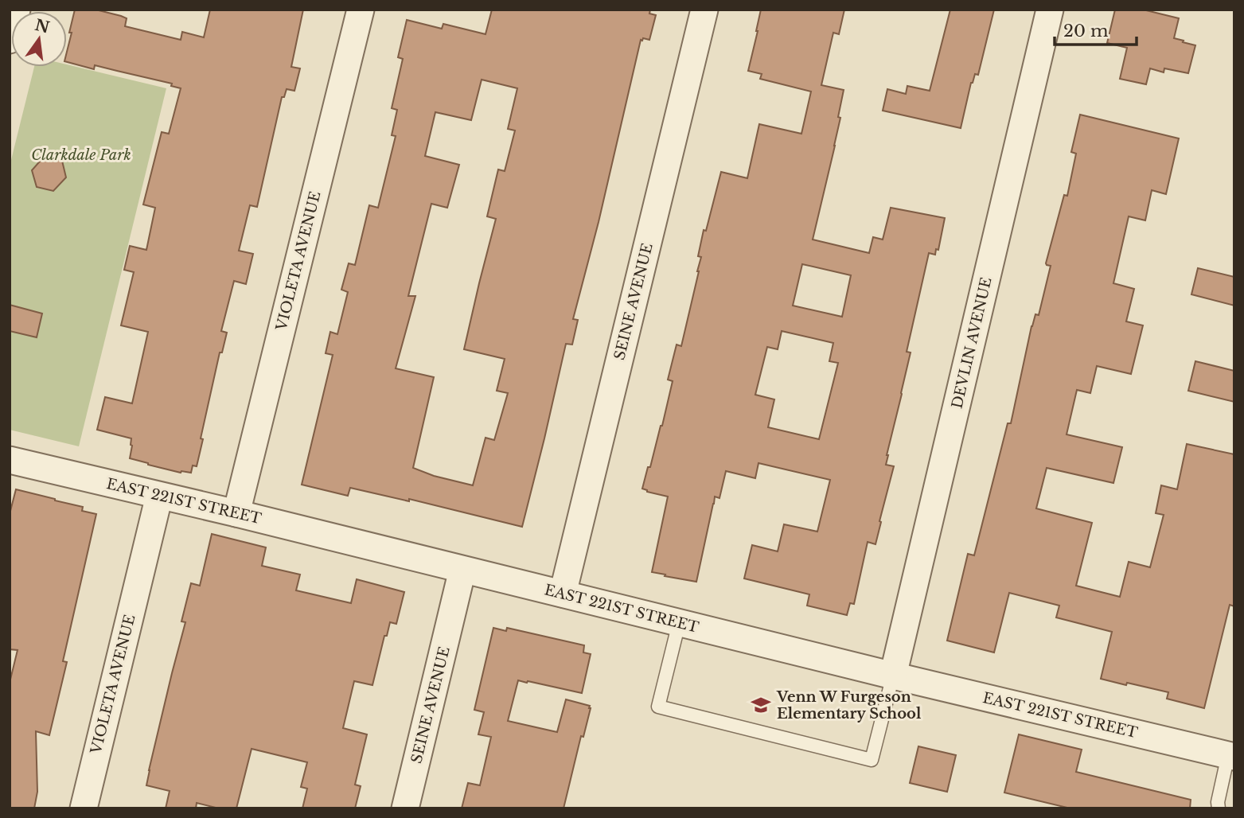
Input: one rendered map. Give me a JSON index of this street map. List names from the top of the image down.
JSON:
{
  "streets": {
    "street": [
      "VIOLETA AVENUE",
      "SEINE AVENUE",
      "DEVLIN AVENUE",
      "EAST 221ST STREET"
    ]
  },
  "crossings": [
    ["VIOLETA AVENUE", "EAST 221ST STREET"],
    ["SEINE AVENUE", "EAST 221ST STREET"],
    ["DEVLIN AVENUE", "EAST 221ST STREET"]
  ],
  "parks": ["Clarkdale Park"],
  "places": {
    "school or university": ["Venn W Furgeson Elementary School"]
  },
  "scale_bar": "20 m",
  "north": "top"
}
